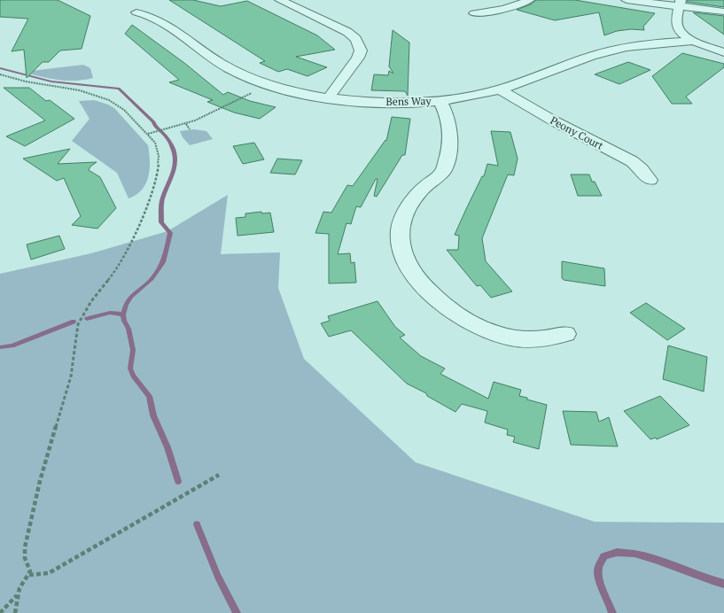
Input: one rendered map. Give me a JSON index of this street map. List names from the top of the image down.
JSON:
{
  "streets": {
    "street": ["Bens Way", "Peony Court"]
  },
  "crossings": [
    ["Bens Way", "Peony Court"]
  ]
}
